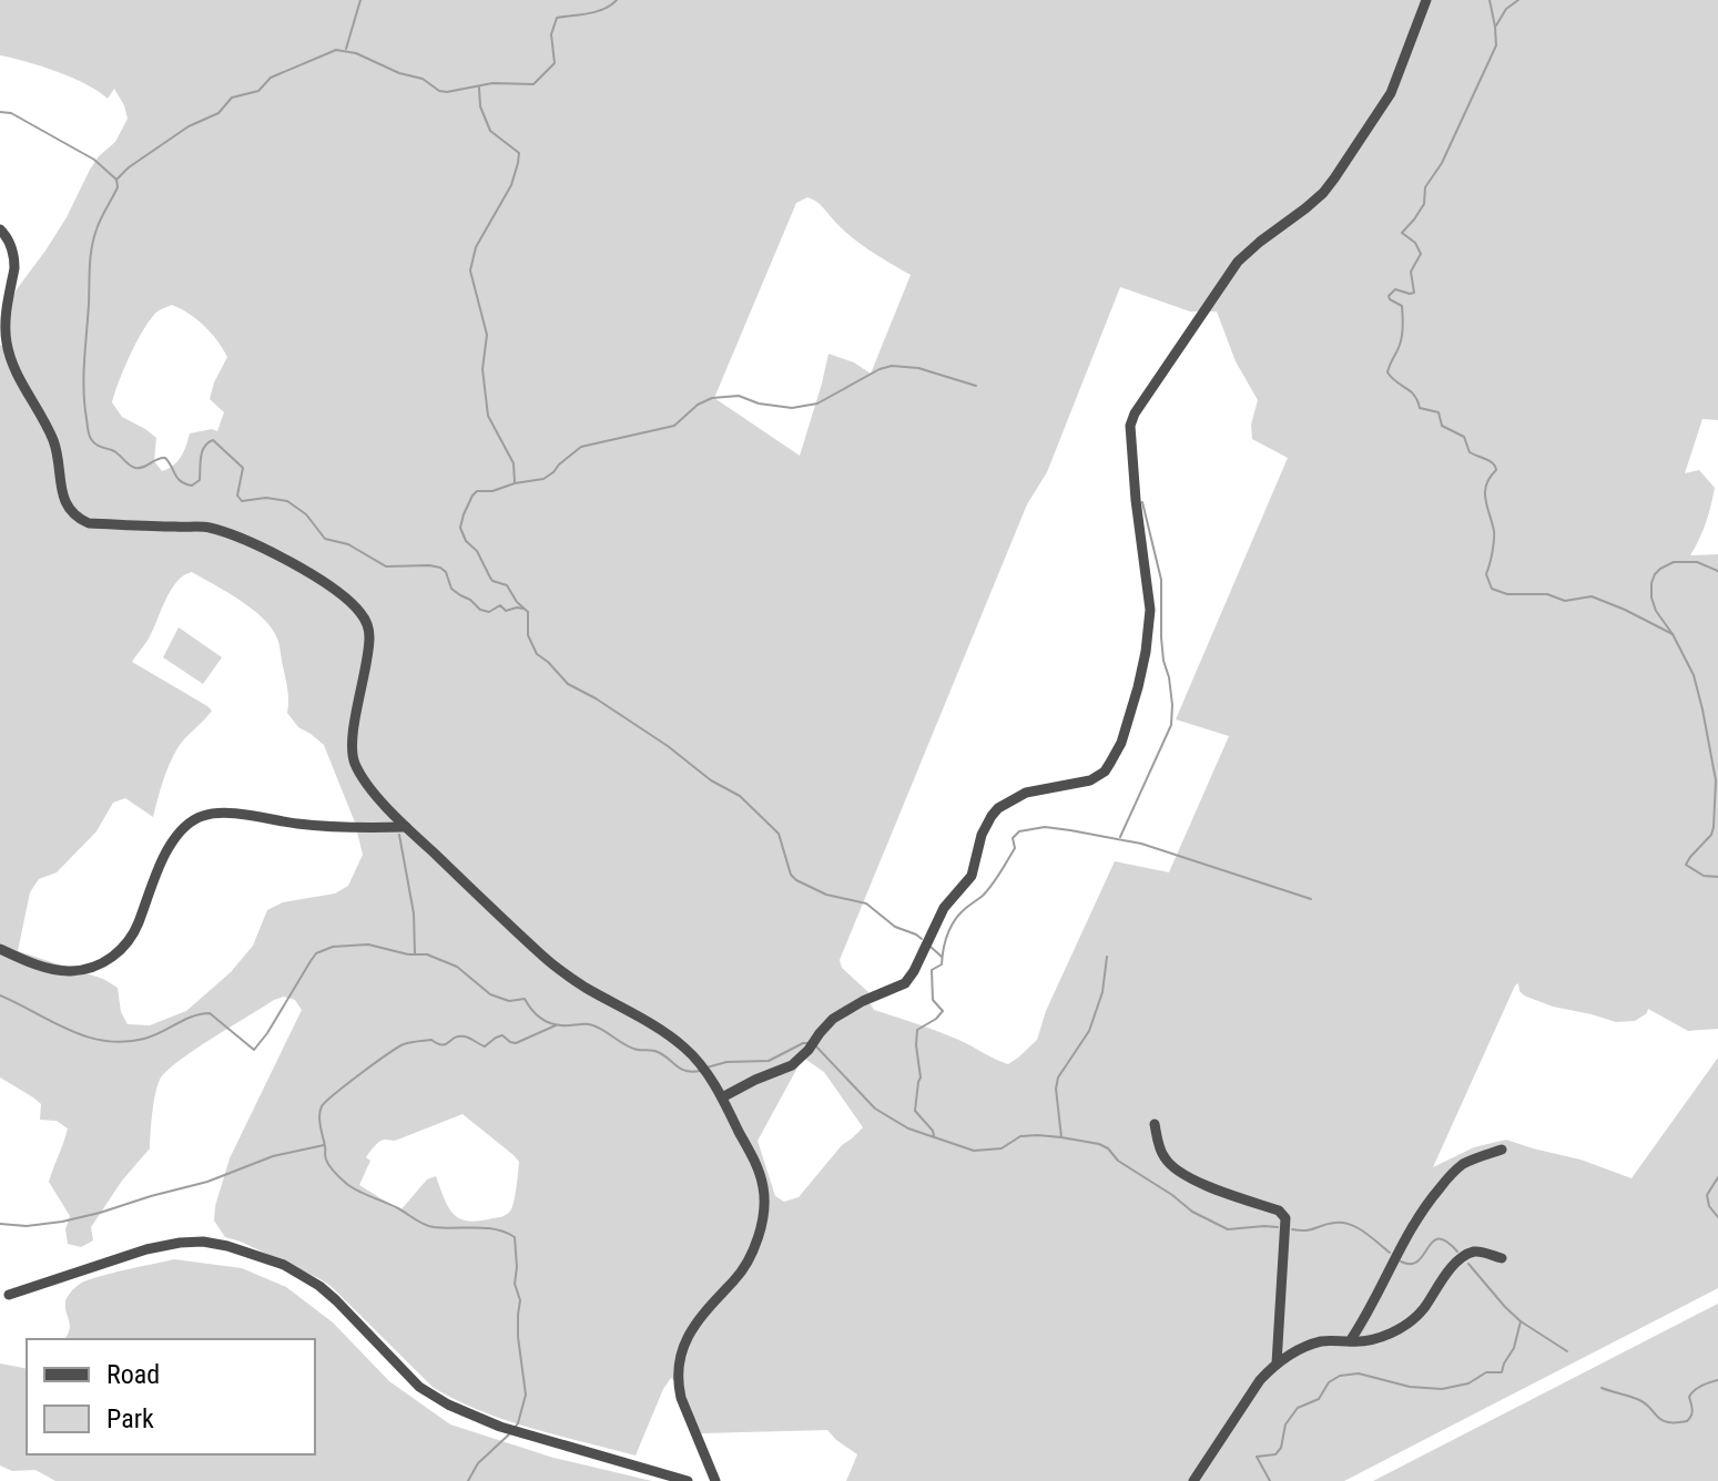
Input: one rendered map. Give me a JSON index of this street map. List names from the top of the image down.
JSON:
{
  "legend": ["Road", "Park"]
}
